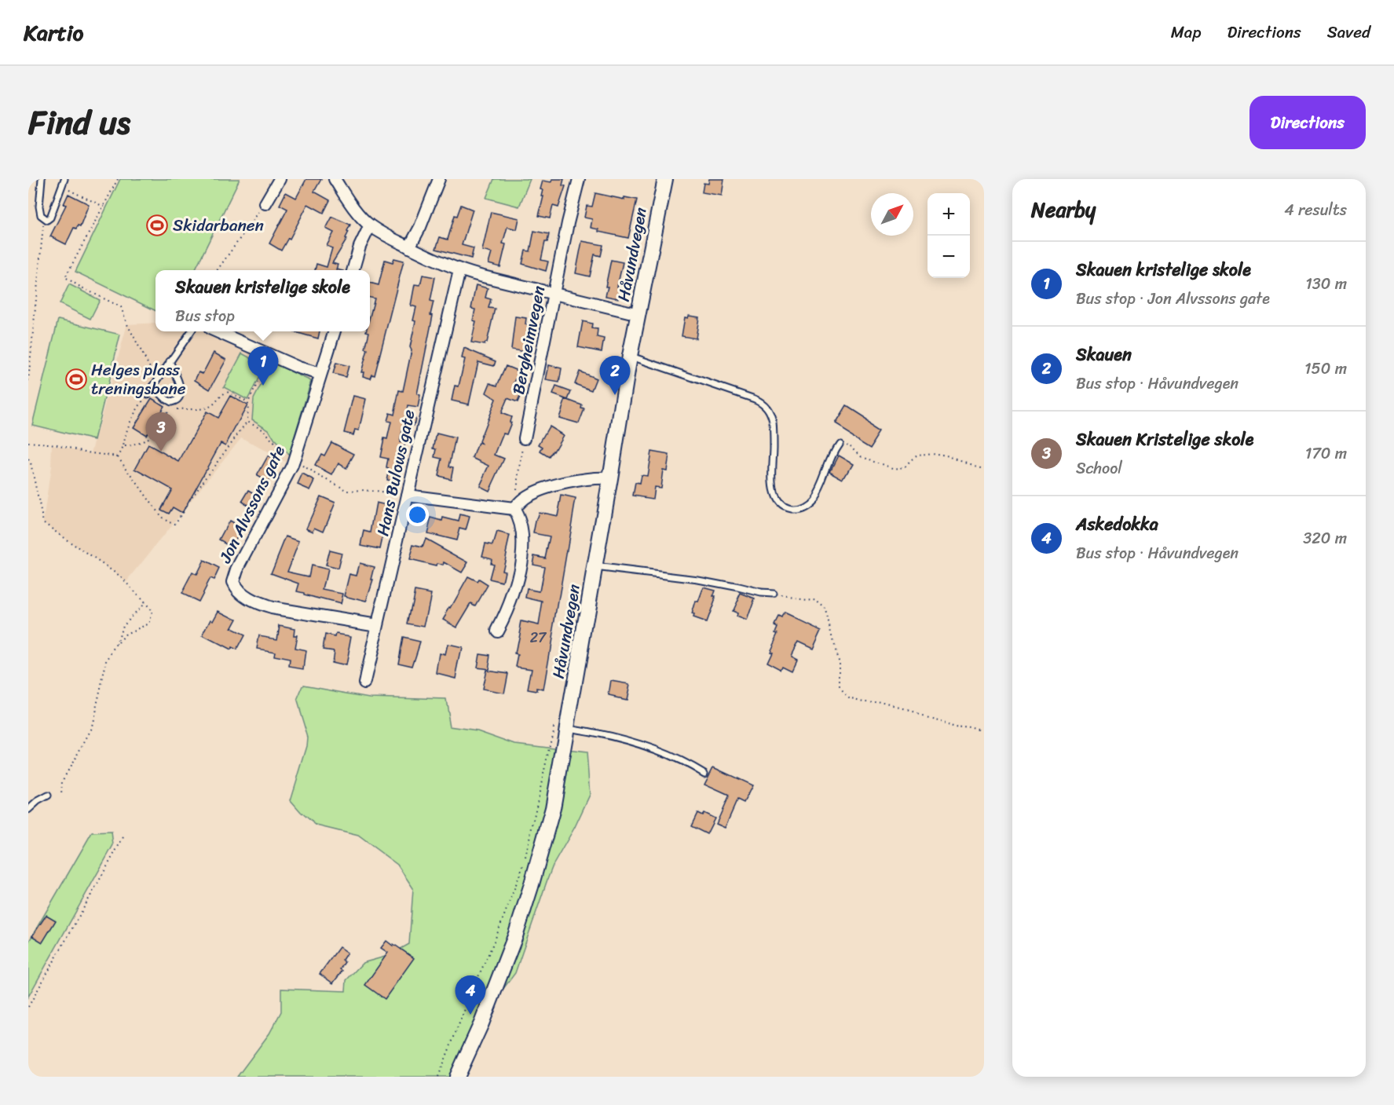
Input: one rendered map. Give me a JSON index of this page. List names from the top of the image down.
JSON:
{
  "streets": {
    "main road": ["Håvundvegen"],
    "street": ["Bergheimvegen", "Hans Bulows gate", "Jon Alvssons gate"]
  },
  "crossings": [
    ["Hans Bulows gate", "Jon Alvssons gate"]
  ],
  "places": {
    "sports": ["Skidarbanen", "Helges plass treningsbane"]
  },
  "house_numbers": ["27"],
  "north": "top right",
  "page": {
    "header": "Kartio",
    "nav": ["Map", "Directions", "Saved"],
    "title": "Find us",
    "buttons": "Directions",
    "heading": ["Nearby", "4 results"],
    "map_buttons": ["+", "−"],
    "list": [
      {
        "mark": "1",
        "name": "Skauen kristelige skole",
        "note": "Bus stop · Jon Alvssons gate",
        "value": "130 m"
      },
      {
        "mark": "2",
        "name": "Skauen",
        "note": "Bus stop · Håvundvegen",
        "value": "150 m"
      },
      {
        "mark": "3",
        "name": "Skauen Kristelige skole",
        "note": "School",
        "value": "170 m"
      },
      {
        "mark": "4",
        "name": "Askedokka",
        "note": "Bus stop · Håvundvegen",
        "value": "320 m"
      }
    ],
    "popup": ["Skauen kristelige skole", "Bus stop"],
    "pins": [
      "1",
      "2",
      "3",
      "4"
    ]
  }
}
